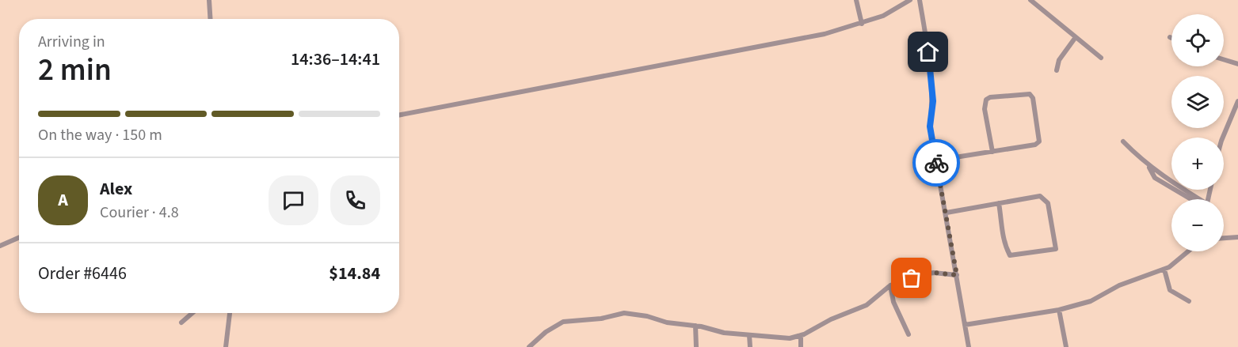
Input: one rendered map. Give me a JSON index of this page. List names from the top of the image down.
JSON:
{
  "page": {
    "map_buttons": ["+", "−"],
    "heading": ["2 min", "Arriving in", "14:36–14:41"],
    "panel": [
      "Alex",
      "Courier · 4.8",
      "Order #6446",
      "$14.84"
    ],
    "bar": "On the way · 150 m",
    "round": "A"
  }
}
